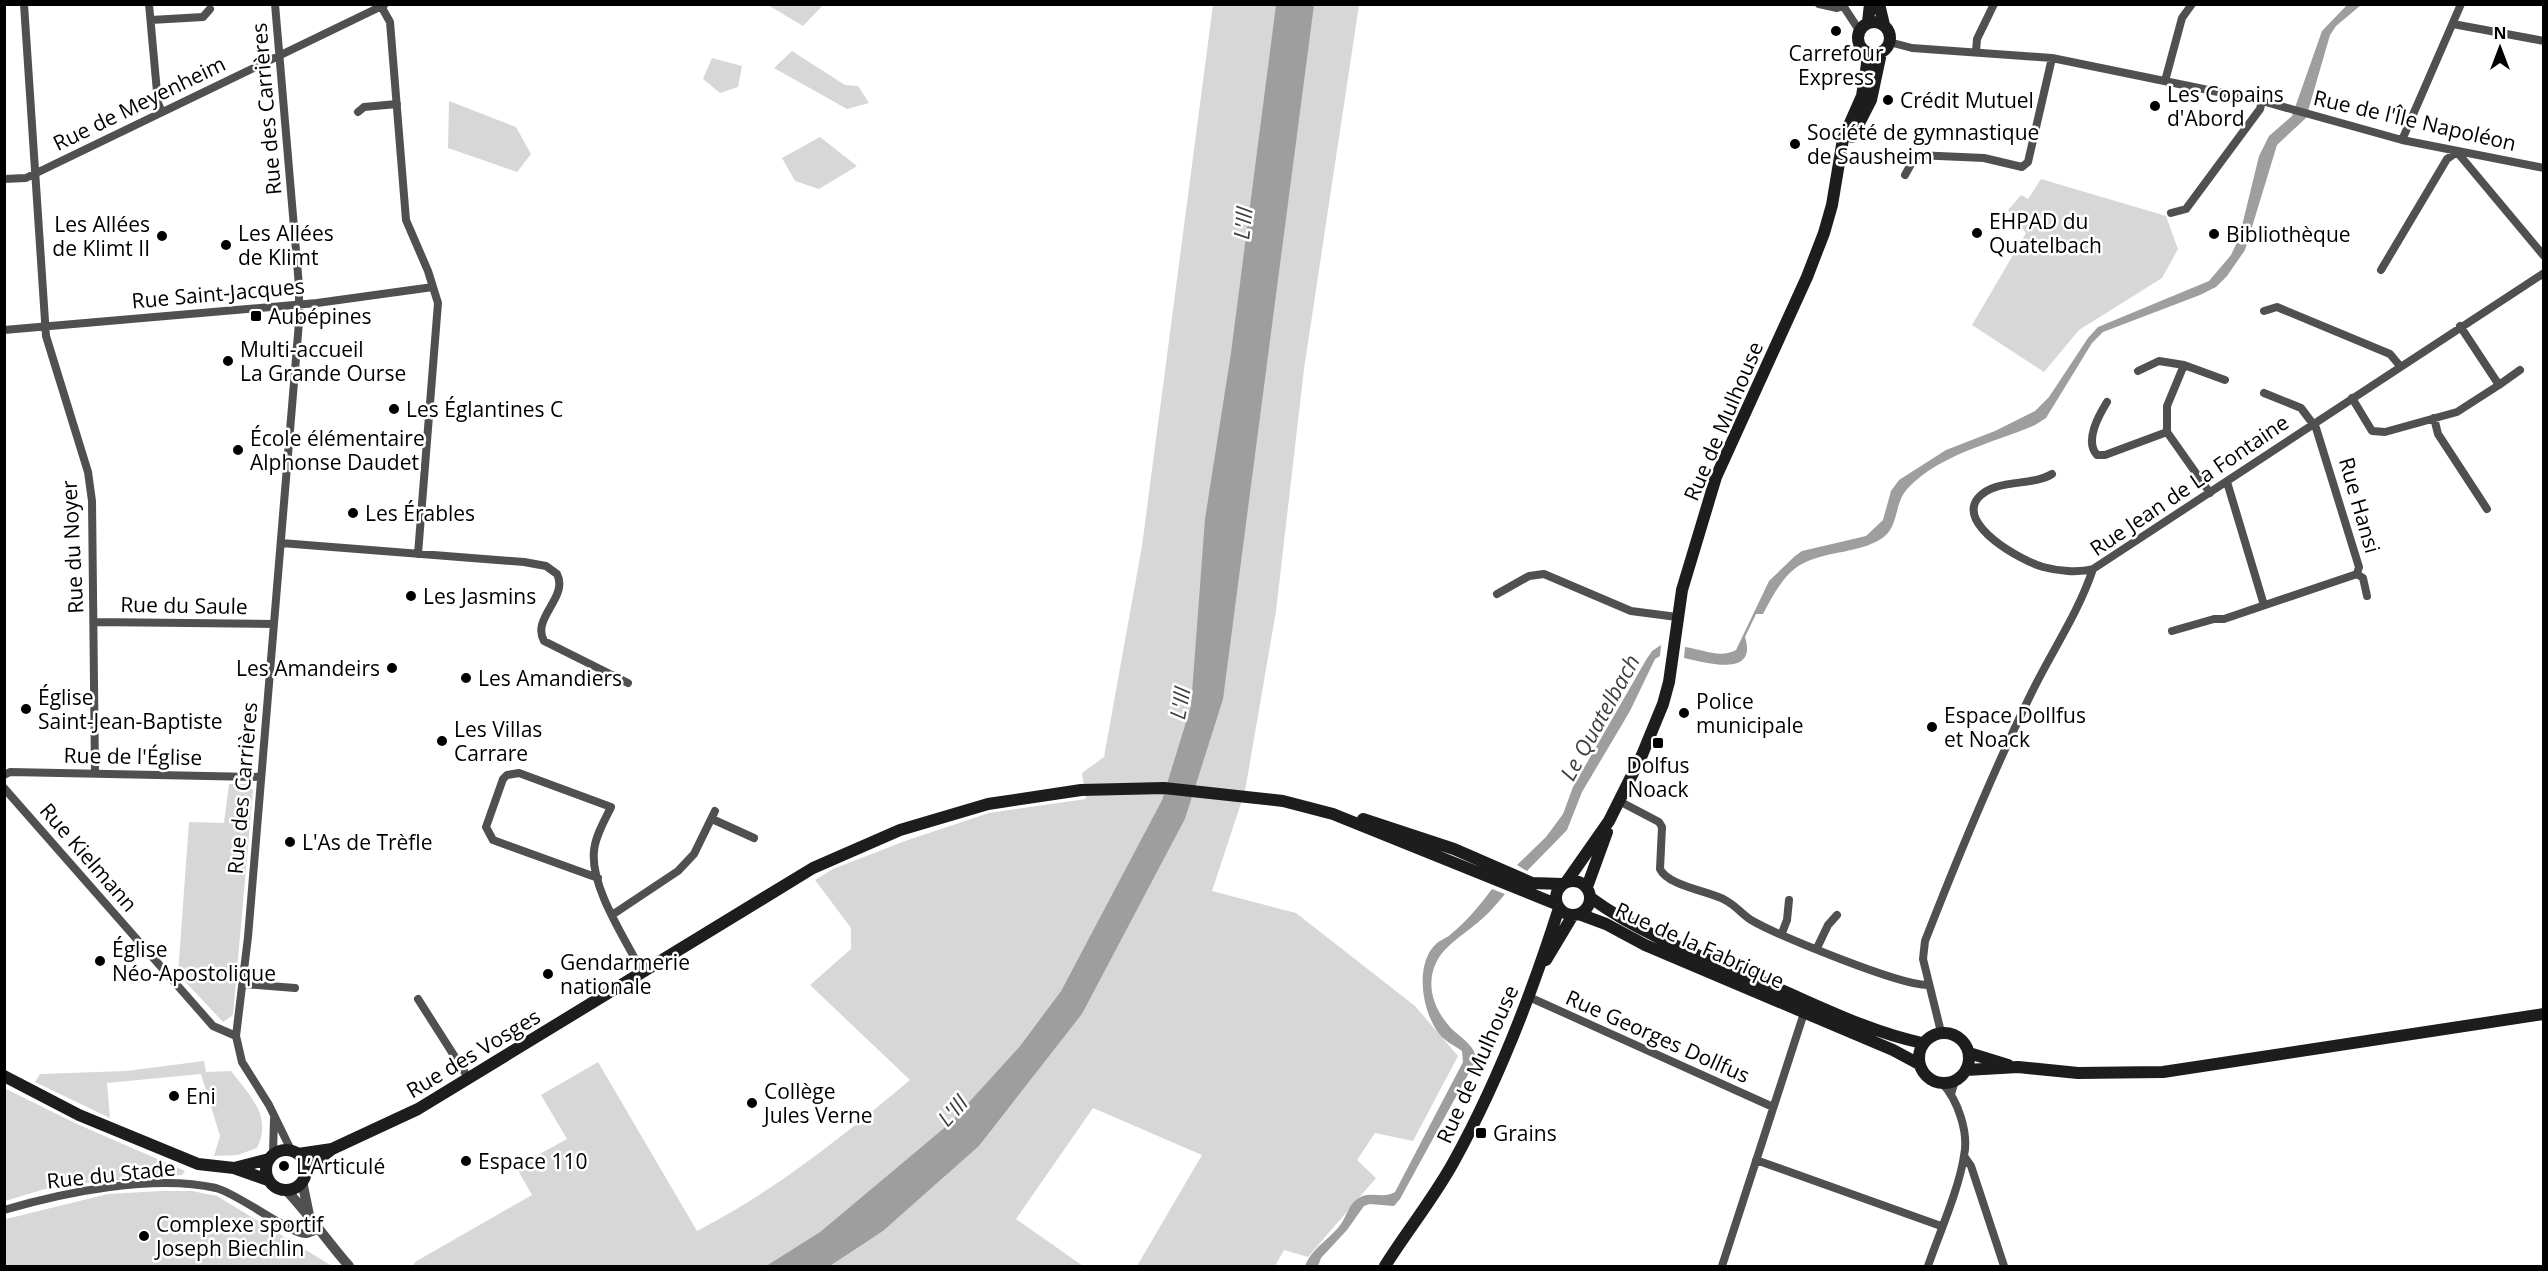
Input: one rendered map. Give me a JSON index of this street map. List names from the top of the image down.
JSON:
{
  "streets": {
    "main road": ["Rue de Mulhouse", "Rue de la Fabrique", "Rue des Vosges"],
    "street": [
      "Rue de Meyenheim",
      "Rue des Carrières",
      "Rue de l'Île Napoléon",
      "Rue Saint-Jacques",
      "Rue Jean de La Fontaine",
      "Rue Hansi",
      "Rue du Noyer",
      "Rue du Saule",
      "Rue de l'Église",
      "Rue Kielmann",
      "Rue Georges Dollfus",
      "Rue du Stade"
    ]
  },
  "crossings": [
    ["Rue de Meyenheim", "Rue des Carrières"],
    ["Rue de Meyenheim", "Rue du Noyer"],
    ["Rue des Carrières", "Rue Saint-Jacques"],
    ["Rue des Carrières", "Rue du Saule"],
    ["Rue des Carrières", "Rue de l'Église"],
    ["Rue des Carrières", "Rue Kielmann"],
    ["Rue de l'Île Napoléon", "Rue de Mulhouse"],
    ["Rue Saint-Jacques", "Rue du Noyer"],
    ["Rue de Mulhouse", "Rue de la Fabrique"],
    ["Rue de Mulhouse", "Rue Georges Dollfus"],
    ["Rue Jean de La Fontaine", "Rue Hansi"],
    ["Rue Jean de La Fontaine", "Rue de la Fabrique"],
    ["Rue du Noyer", "Rue du Saule"],
    ["Rue du Noyer", "Rue de l'Église"]
  ],
  "water": ["L'Ill", "Le Quatelbach"],
  "places": {
    "other": [
      "Carrefour Express",
      "Crédit Mutuel",
      "Les Copains d'Abord",
      "Société de gymnastique de Sausheim",
      "EHPAD du Quatelbach",
      "Bibliothèque",
      "Les Allées de Klimt II",
      "Les Allées de Klimt",
      "Multi-accueil La Grande Ourse",
      "Les Églantines C",
      "École élémentaire Alphonse Daudet",
      "Les Érables",
      "Les Jasmins",
      "Les Amandeirs",
      "Les Amandiers",
      "Église Saint-Jean-Baptiste",
      "Police municipale",
      "Espace Dollfus et Noack",
      "Les Villas Carrare",
      "L'As de Trèfle",
      "Église Néo-Apostolique",
      "Gendarmerie nationale",
      "Eni",
      "Collège Jules Verne",
      "Espace 110",
      "L’Articulé",
      "Complexe sportif Joseph Biechlin"
    ],
    "transit": ["Aubépines", "Dolfus Noack", "Grains"]
  },
  "north": "top"
}
